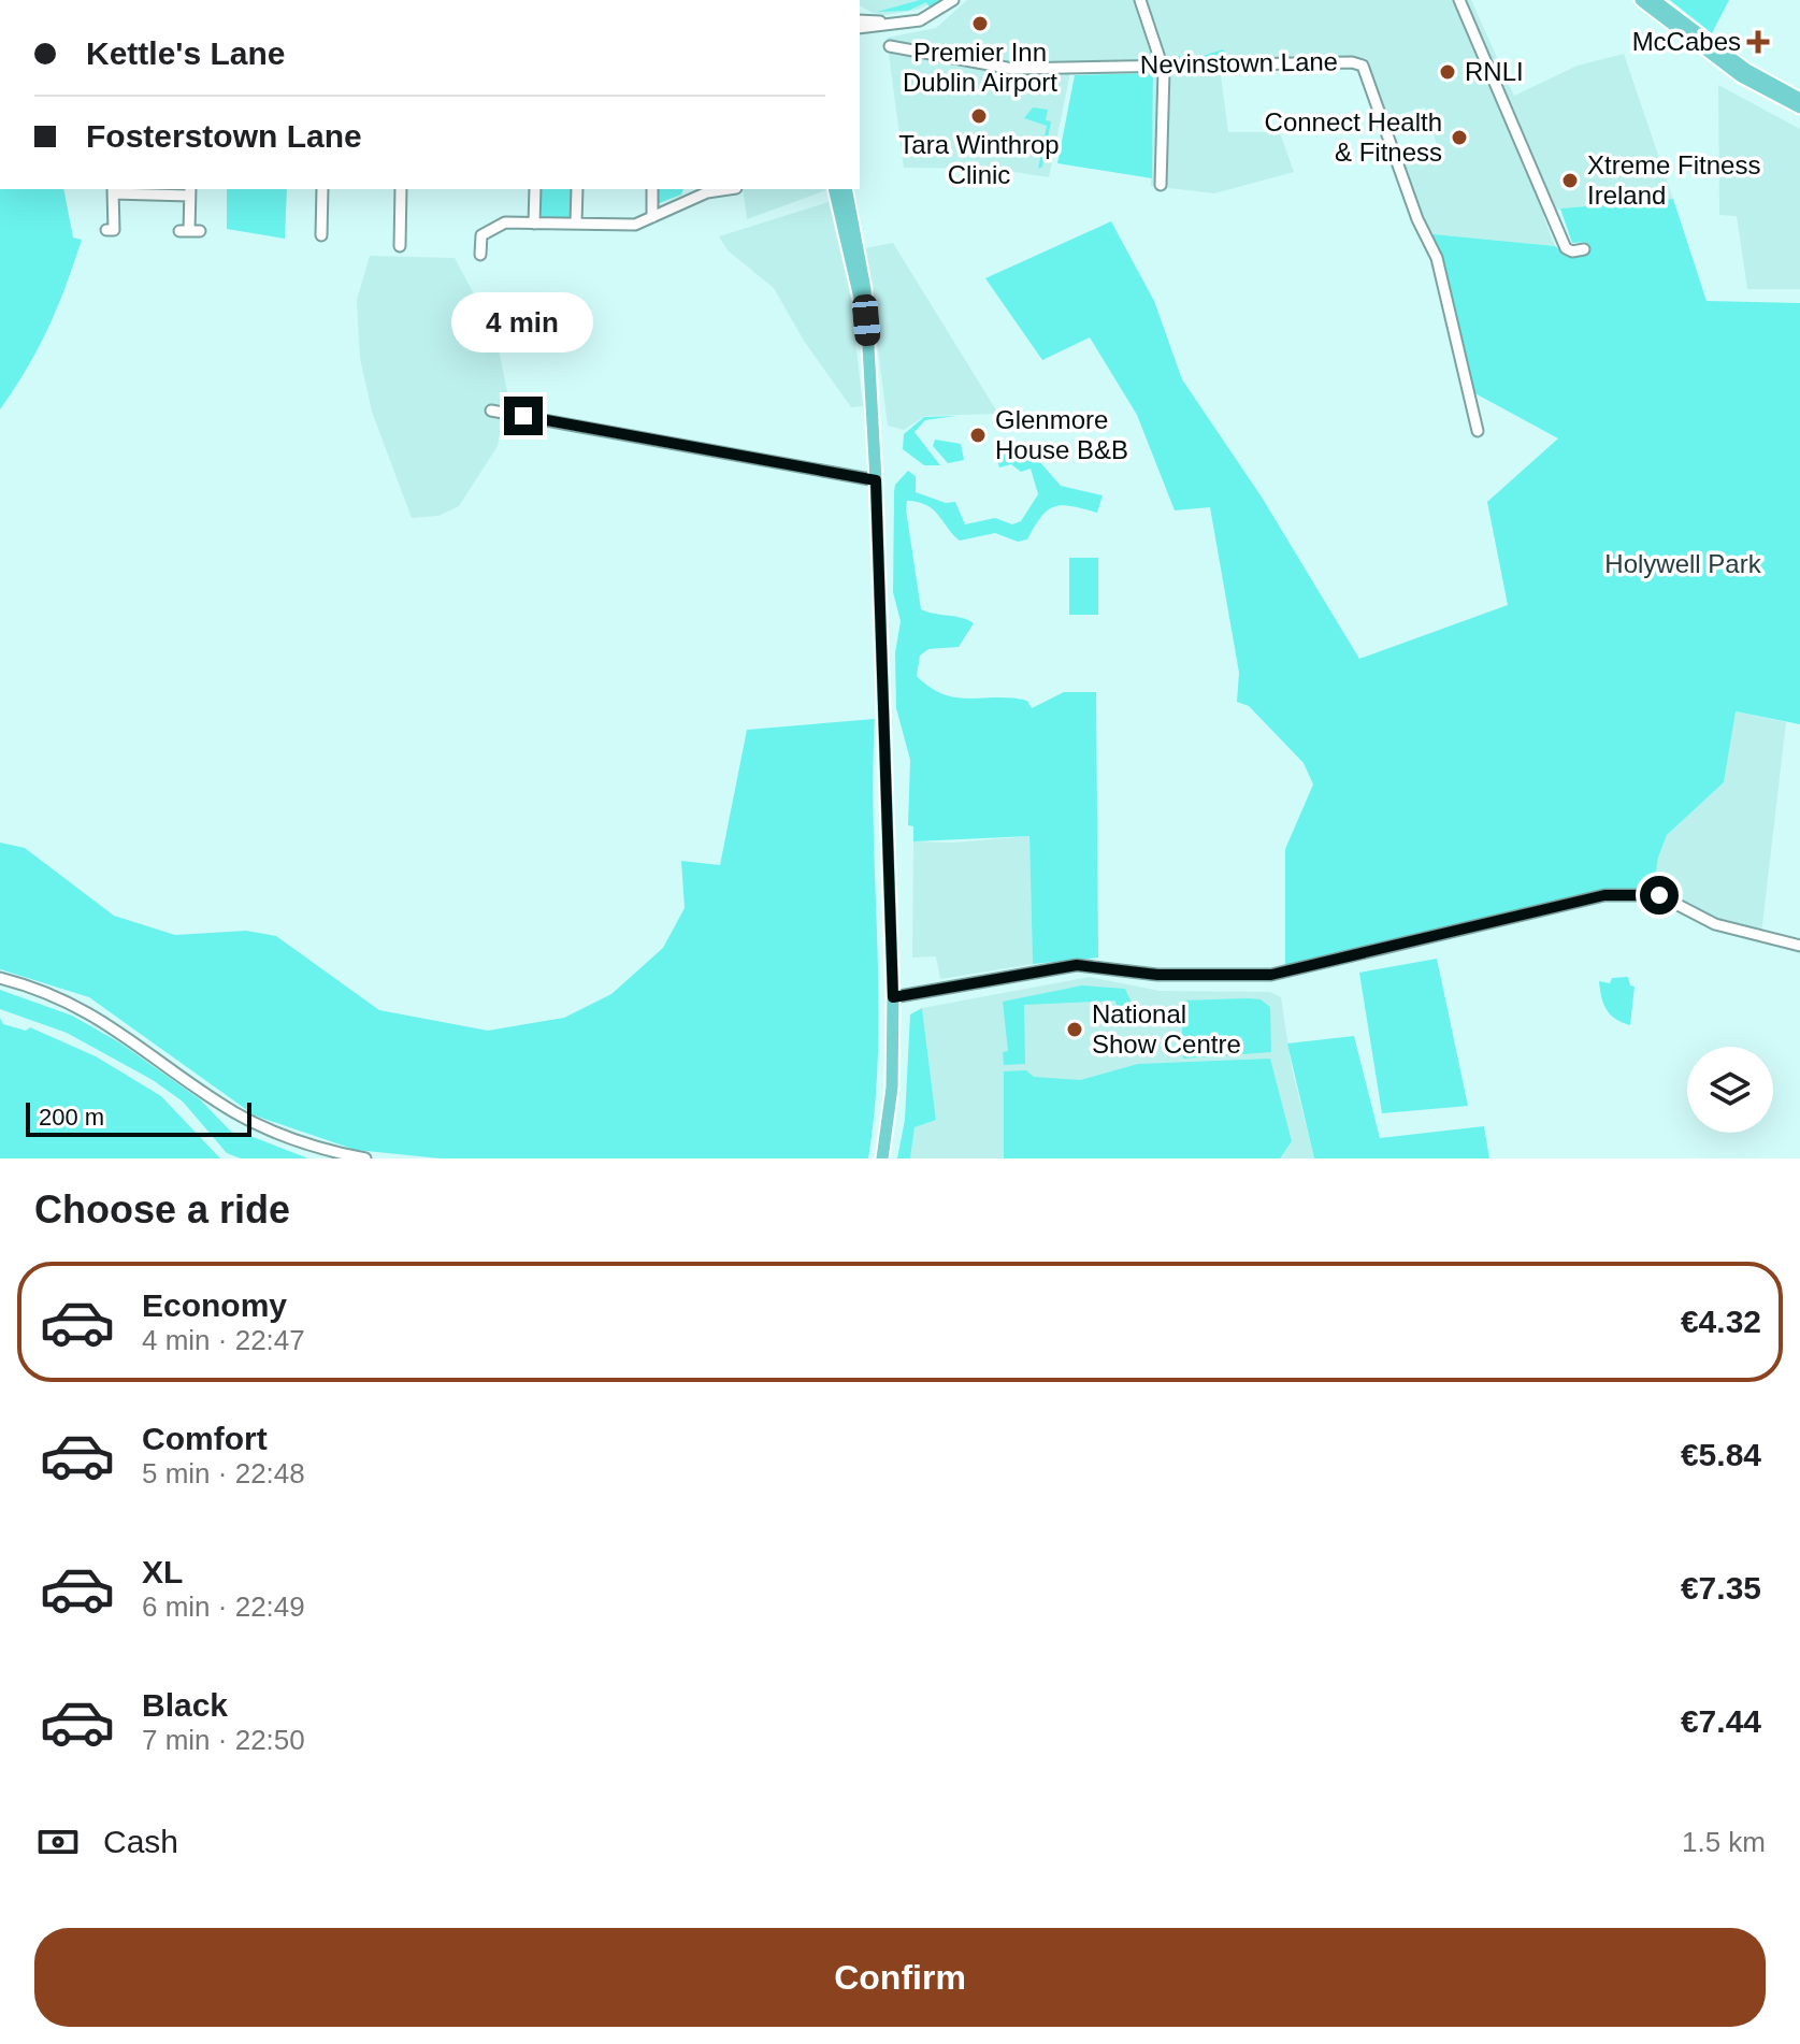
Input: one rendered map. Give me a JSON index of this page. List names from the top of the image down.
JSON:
{
  "streets": {
    "street": ["Nevinstown Lane"]
  },
  "parks": ["Holywell Park"],
  "places": {
    "other": [
      "Premier Inn Dublin Airport",
      "RNLI",
      "Tara Winthrop Clinic",
      "Connect Health & Fitness",
      "Xtreme Fitness Ireland",
      "Glenmore House B&B",
      "National Show Centre"
    ],
    "health": ["McCabes"]
  },
  "scale_bar": "200 m",
  "page": {
    "banner": ["Kettle's Lane", "Fosterstown Lane"],
    "bubble": "4 min",
    "scale": "200 m",
    "heading": "Choose a ride",
    "list": [
      {
        "name": "Economy",
        "note": "4 min · 22:47",
        "value": "€4.32"
      },
      {
        "name": "Comfort",
        "note": "5 min · 22:48",
        "value": "€5.84"
      },
      {
        "name": "XL",
        "note": "6 min · 22:49",
        "value": "€7.35"
      },
      {
        "name": "Black",
        "note": "7 min · 22:50",
        "value": "€7.44"
      }
    ],
    "pay": ["Cash", "1.5 km"],
    "buttons": "Confirm"
  }
}
